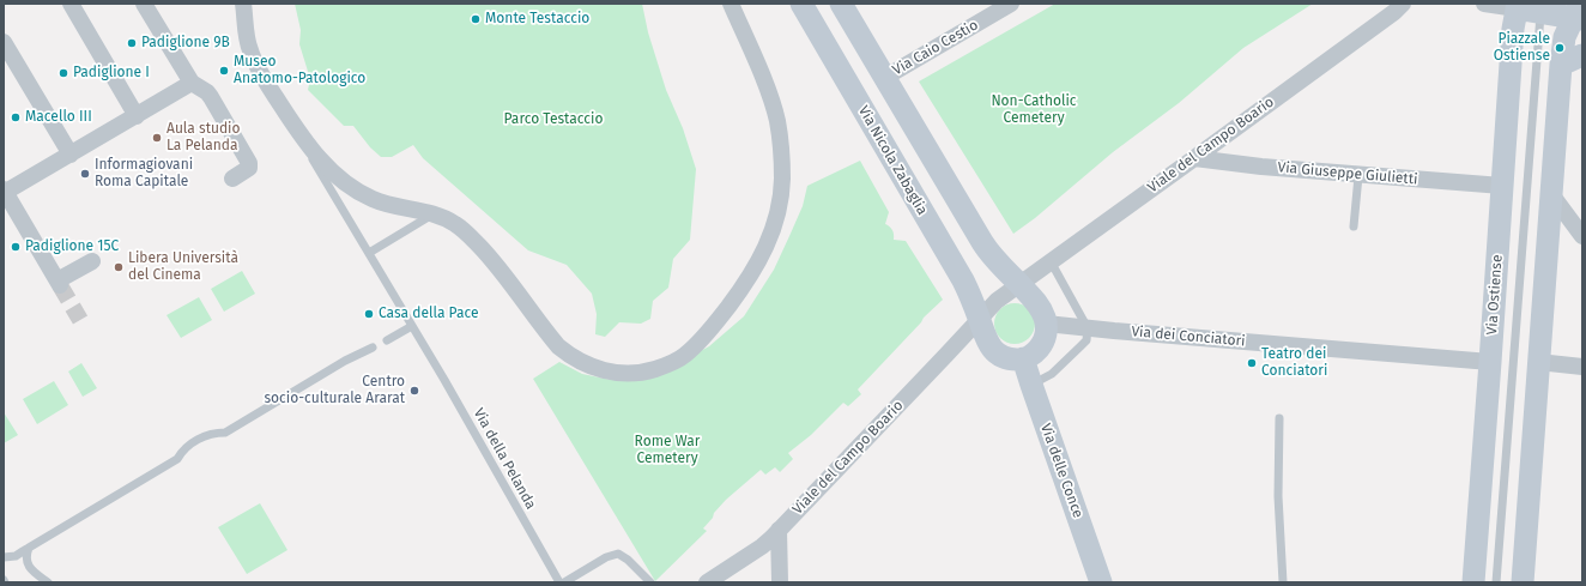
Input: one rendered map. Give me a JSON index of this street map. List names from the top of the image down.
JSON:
{
  "streets": {
    "street": [
      "Via Caio Cestio",
      "Viale del Campo Boario",
      "Via Nicola Zabaglia",
      "Via Giuseppe Giulietti",
      "Via Ostiense",
      "Via dei Conciatori",
      "Via delle Conce"
    ],
    "lane": ["Via della Pelanda"]
  },
  "crossings": [
    ["Viale del Campo Boario", "Via Nicola Zabaglia"],
    ["Viale del Campo Boario", "Via Giuseppe Giulietti"],
    ["Viale del Campo Boario", "Via dei Conciatori"],
    ["Viale del Campo Boario", "Via delle Conce"],
    ["Via Nicola Zabaglia", "Via dei Conciatori"],
    ["Via Nicola Zabaglia", "Via delle Conce"],
    ["Via Giuseppe Giulietti", "Via Ostiense"],
    ["Via Ostiense", "Via dei Conciatori"],
    ["Via dei Conciatori", "Via delle Conce"]
  ],
  "parks": ["Non-Catholic Cemetery", "Parco Testaccio", "Rome War Cemetery"],
  "places": [
    "Monte Testaccio",
    "Padiglione 9B",
    "Piazzale Ostiense",
    "Museo Anatomo-Patologico",
    "Padiglione I",
    "Macello III",
    "Aula studio La Pelanda",
    "Informagiovani Roma Capitale",
    "Padiglione 15C",
    "Libera Università del Cinema",
    "Casa della Pace",
    "Teatro dei Conciatori",
    "Centro socio-culturale Ararat"
  ]
}
